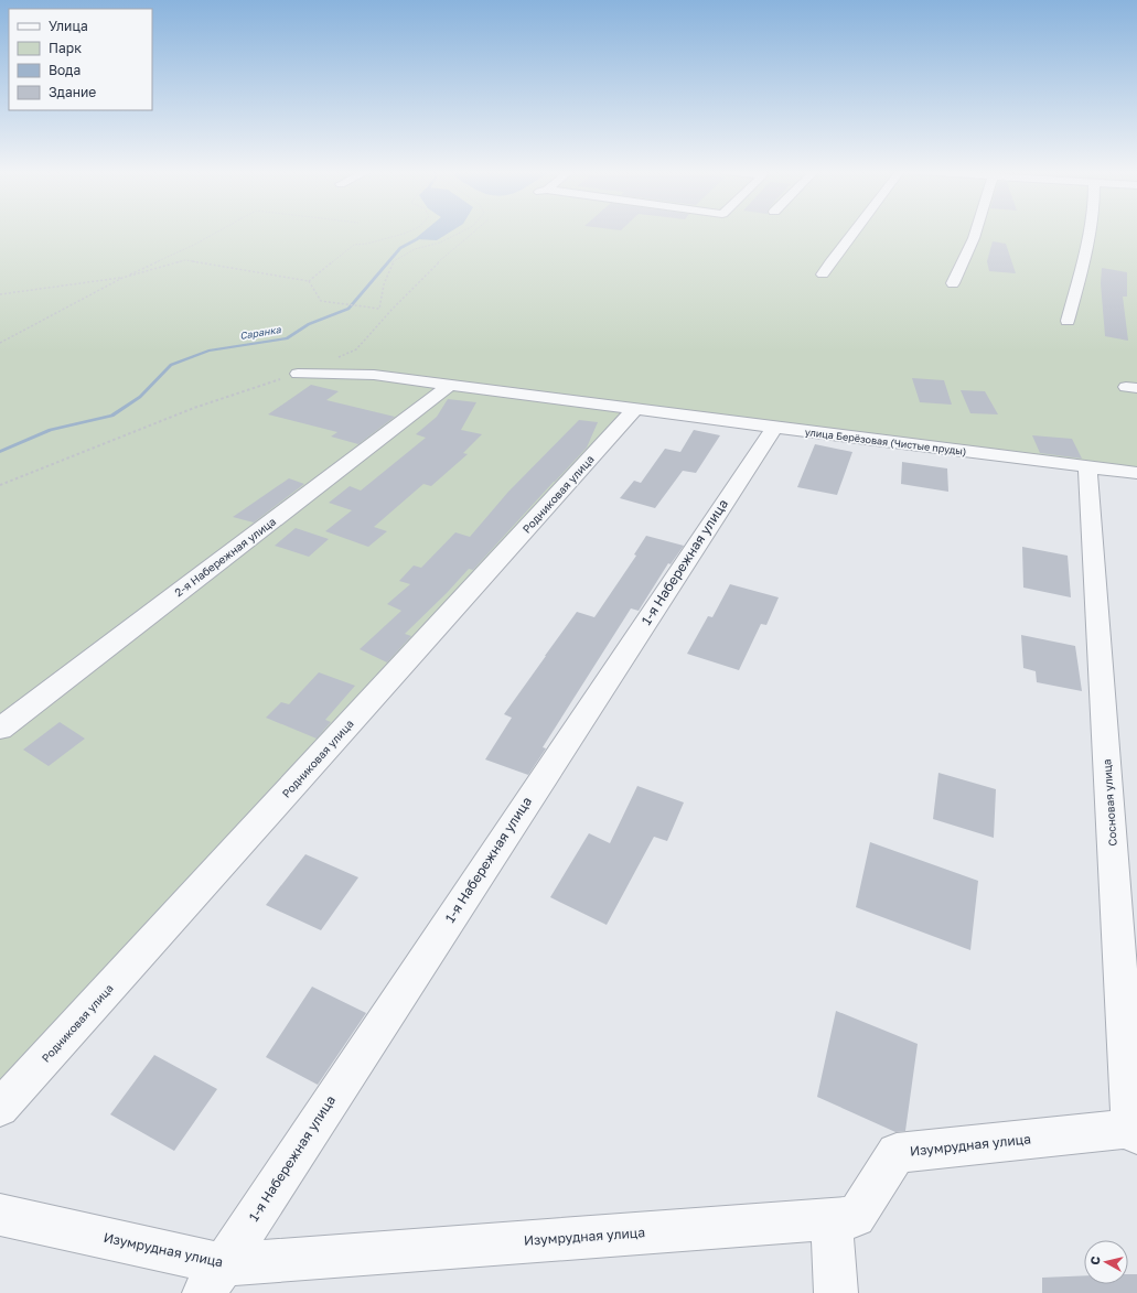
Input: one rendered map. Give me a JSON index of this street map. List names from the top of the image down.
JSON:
{
  "streets": {
    "street": [
      "улица Берёзовая (Чистые пруды)",
      "Родниковая улица",
      "2-я Набережная улица",
      "1-я Набережная улица",
      "Сосновая улица",
      "Изумрудная улица"
    ]
  },
  "crossings": [
    ["улица Берёзовая (Чистые пруды)", "Родниковая улица"],
    ["улица Берёзовая (Чистые пруды)", "2-я Набережная улица"],
    ["улица Берёзовая (Чистые пруды)", "1-я Набережная улица"],
    ["улица Берёзовая (Чистые пруды)", "Сосновая улица"],
    ["1-я Набережная улица", "Изумрудная улица"],
    ["Сосновая улица", "Изумрудная улица"]
  ],
  "water": ["Саранка"],
  "legend": [
    "Улица",
    "Парк",
    "Вода",
    "Здание"
  ],
  "north": "left"
}
